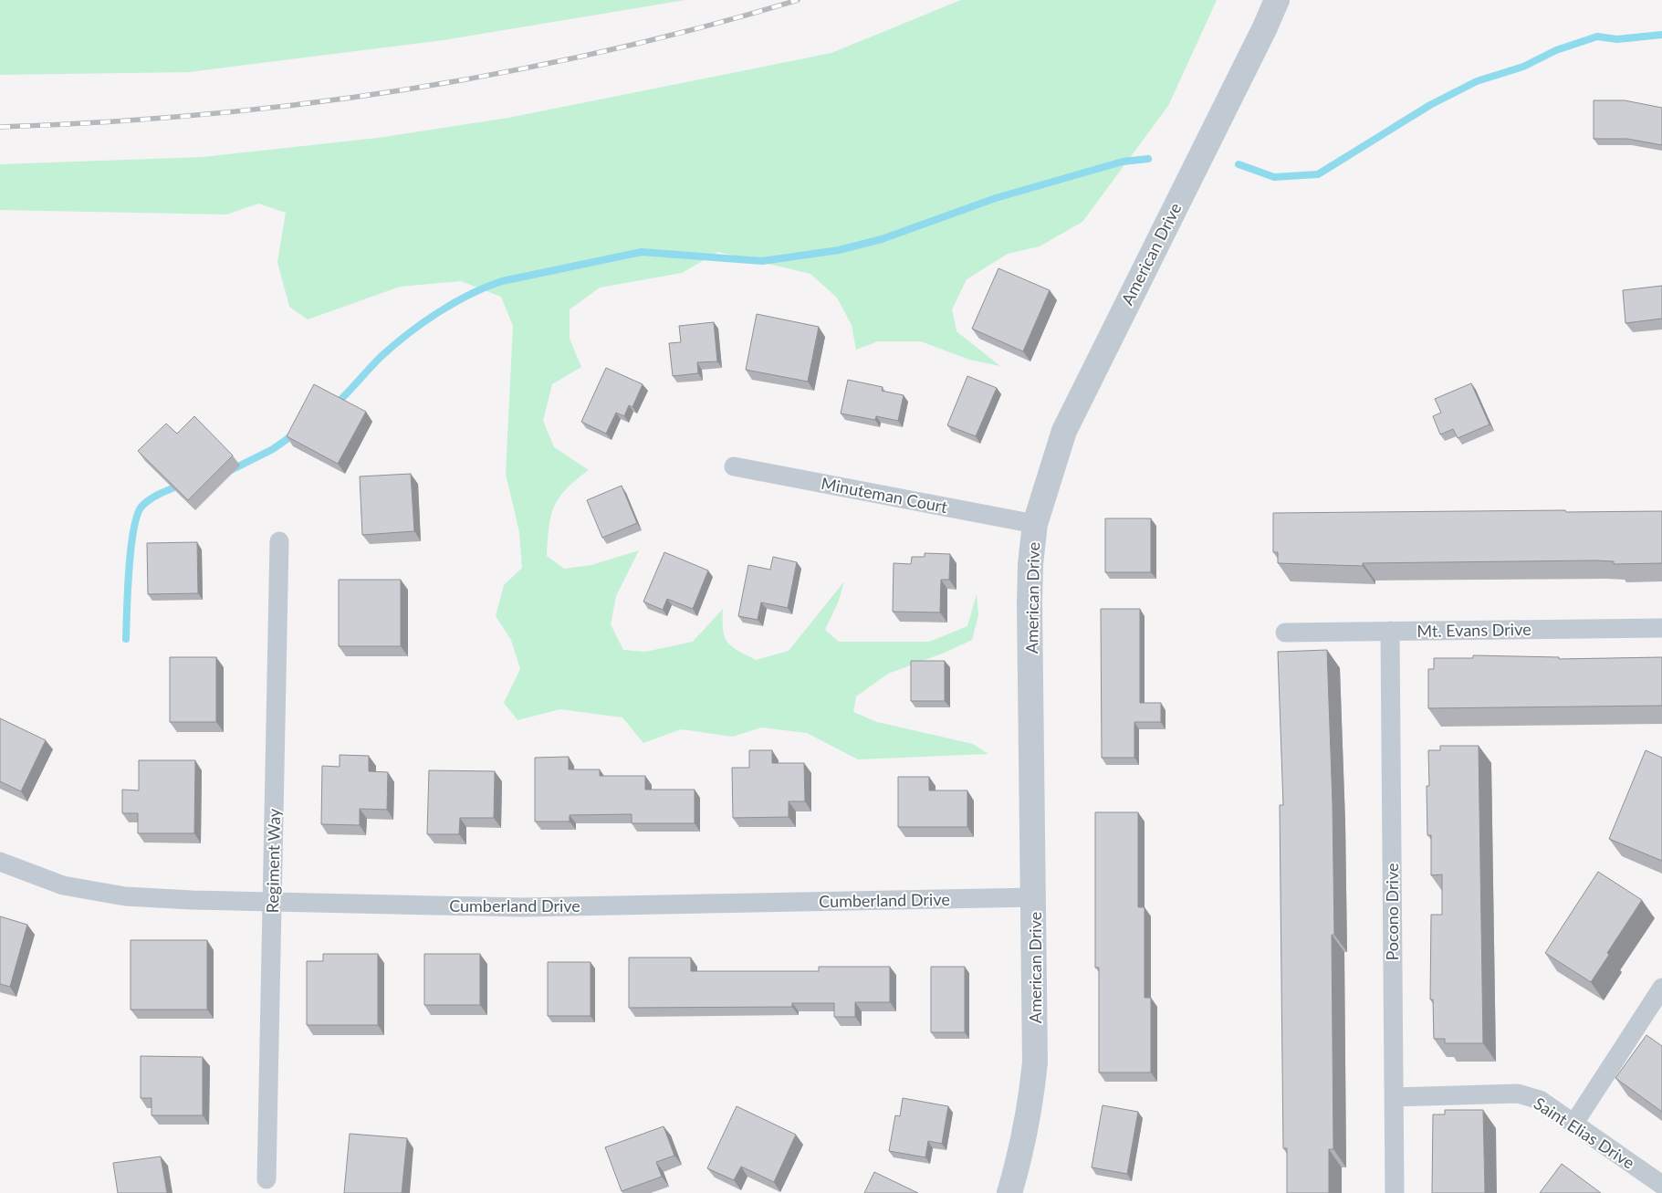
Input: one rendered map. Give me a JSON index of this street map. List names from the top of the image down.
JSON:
{
  "streets": {
    "street": [
      "American Drive",
      "Minuteman Court",
      "Mt. Evans Drive",
      "Regiment Way",
      "Cumberland Drive",
      "Pocono Drive",
      "Saint Elias Drive"
    ]
  },
  "crossings": [
    ["American Drive", "Minuteman Court"],
    ["American Drive", "Cumberland Drive"],
    ["Mt. Evans Drive", "Pocono Drive"],
    ["Regiment Way", "Cumberland Drive"],
    ["Pocono Drive", "Saint Elias Drive"]
  ]
}
